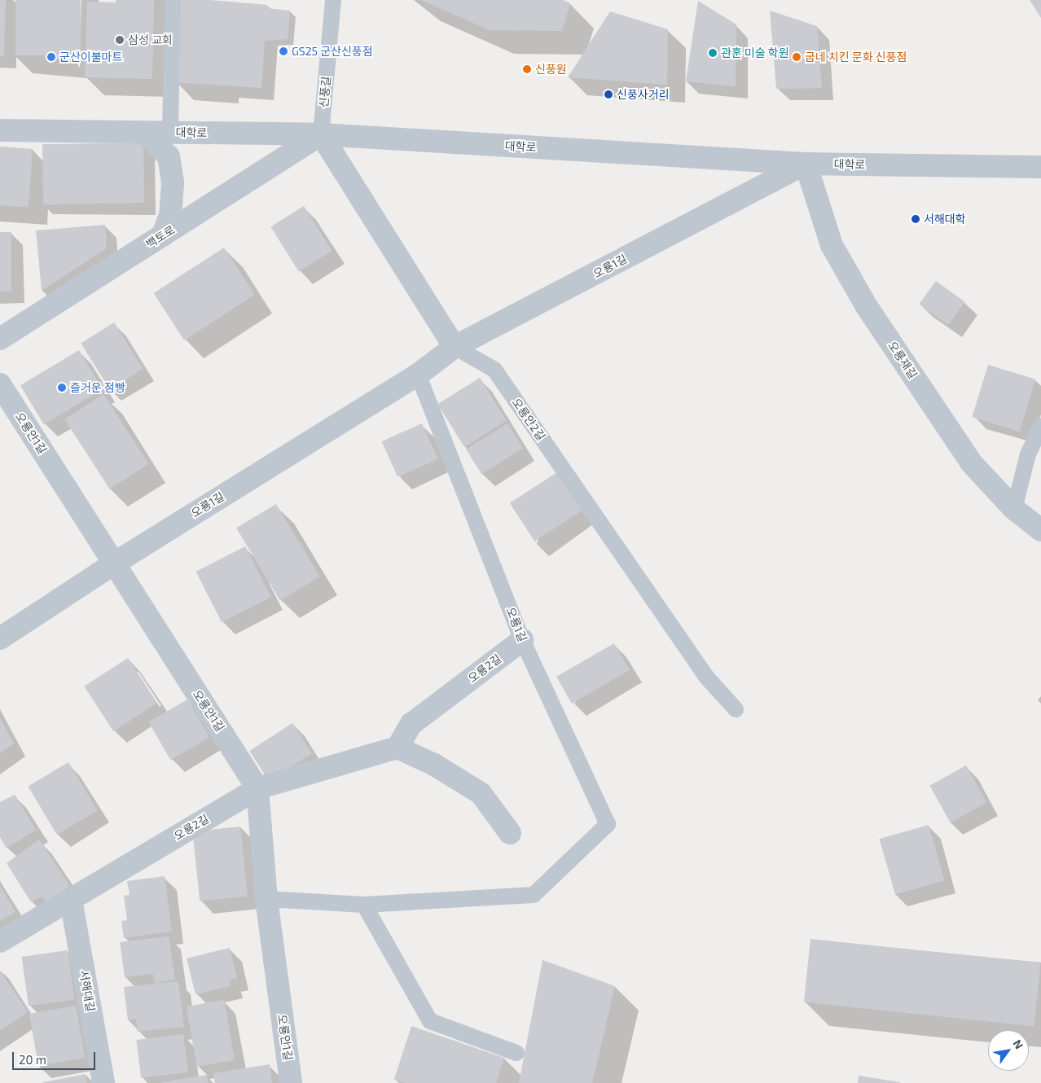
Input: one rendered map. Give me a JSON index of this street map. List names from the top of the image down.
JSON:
{
  "streets": {
    "street": [
      "대학로",
      "백토로",
      "오룡1길",
      "오룡재길",
      "오룡안2길",
      "오룡안1길",
      "오룡2길",
      "서해대길"
    ],
    "lane": ["신풍길"]
  },
  "crossings": [
    ["신풍길", "대학로"],
    ["신풍길", "백토로"],
    ["신풍길", "오룡안2길"],
    ["대학로", "백토로"],
    ["대학로", "오룡1길"],
    ["대학로", "오룡재길"],
    ["대학로", "오룡안2길"],
    ["백토로", "오룡안2길"],
    ["오룡1길", "오룡재길"],
    ["오룡1길", "오룡안2길"],
    ["오룡1길", "오룡안1길"],
    ["오룡1길", "오룡2길"],
    ["오룡안1길", "오룡2길"],
    ["오룡2길", "서해대길"]
  ],
  "places": [
    "삼성 교회",
    "GS25 군산신풍점",
    "관훈 미술 학원",
    "군산이불마트",
    "굽네 치킨 문화 신풍점",
    "신풍원",
    "신풍사거리",
    "서해대학",
    "즐거운 점빵"
  ],
  "scale_bar": "20 m",
  "north": "top right"
}
